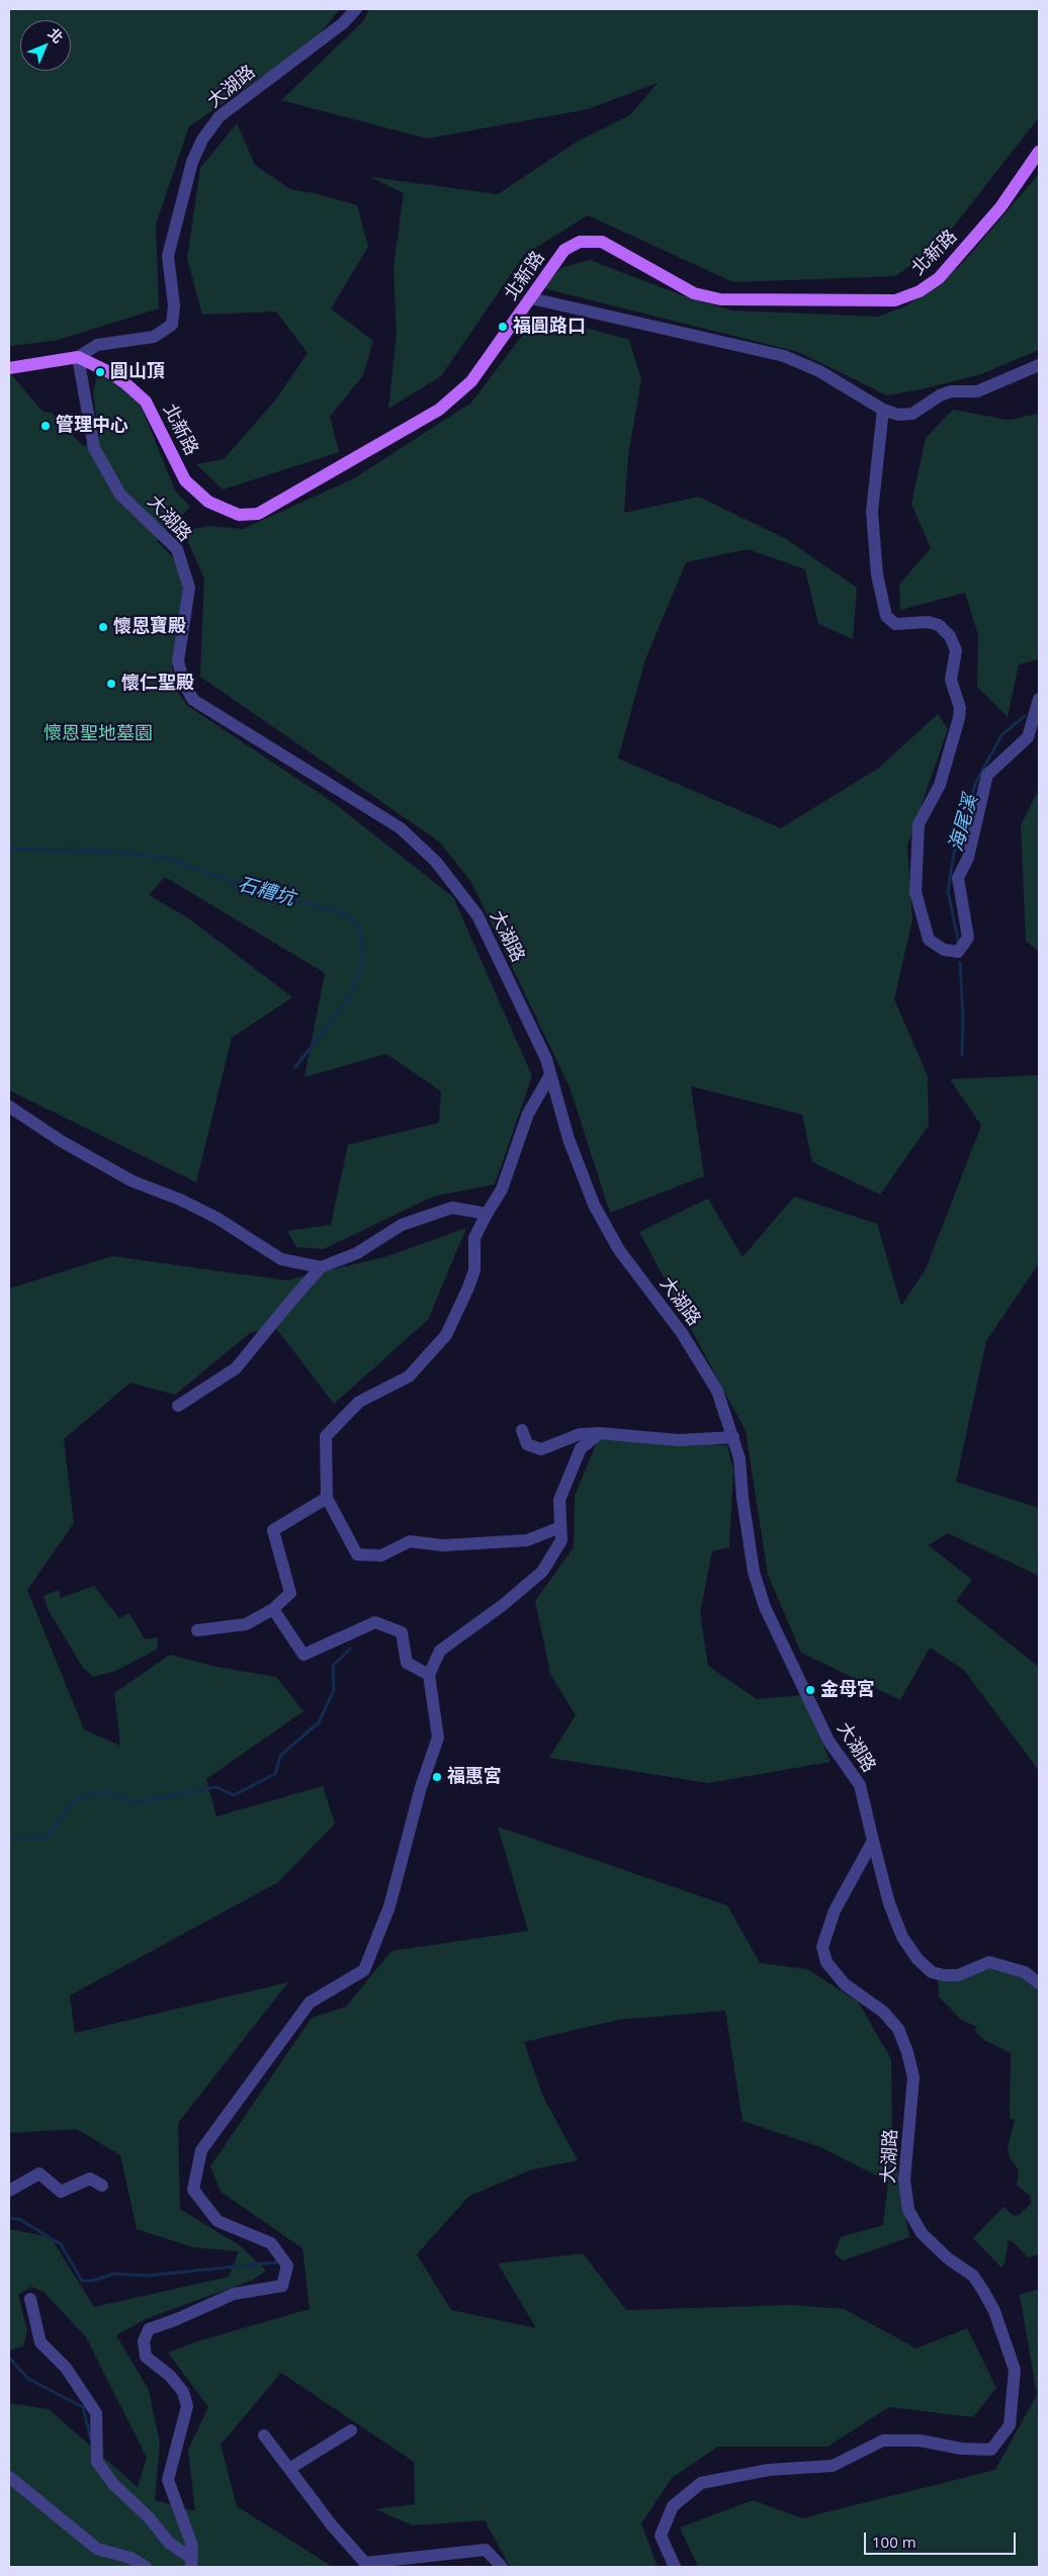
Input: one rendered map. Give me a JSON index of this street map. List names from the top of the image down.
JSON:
{
  "streets": {
    "main road": ["北新路"],
    "street": ["大湖路"]
  },
  "crossings": [
    ["大湖路", "北新路"]
  ],
  "water": ["海尾溪", "石糟坑"],
  "parks": ["懷恩聖地墓園"],
  "places": [
    "福圓路口",
    "圓山頂",
    "管理中心",
    "懷恩寶殿",
    "懷仁聖殿",
    "金母宮",
    "福惠宮"
  ],
  "scale_bar": "100 m",
  "north": "top right"
}
